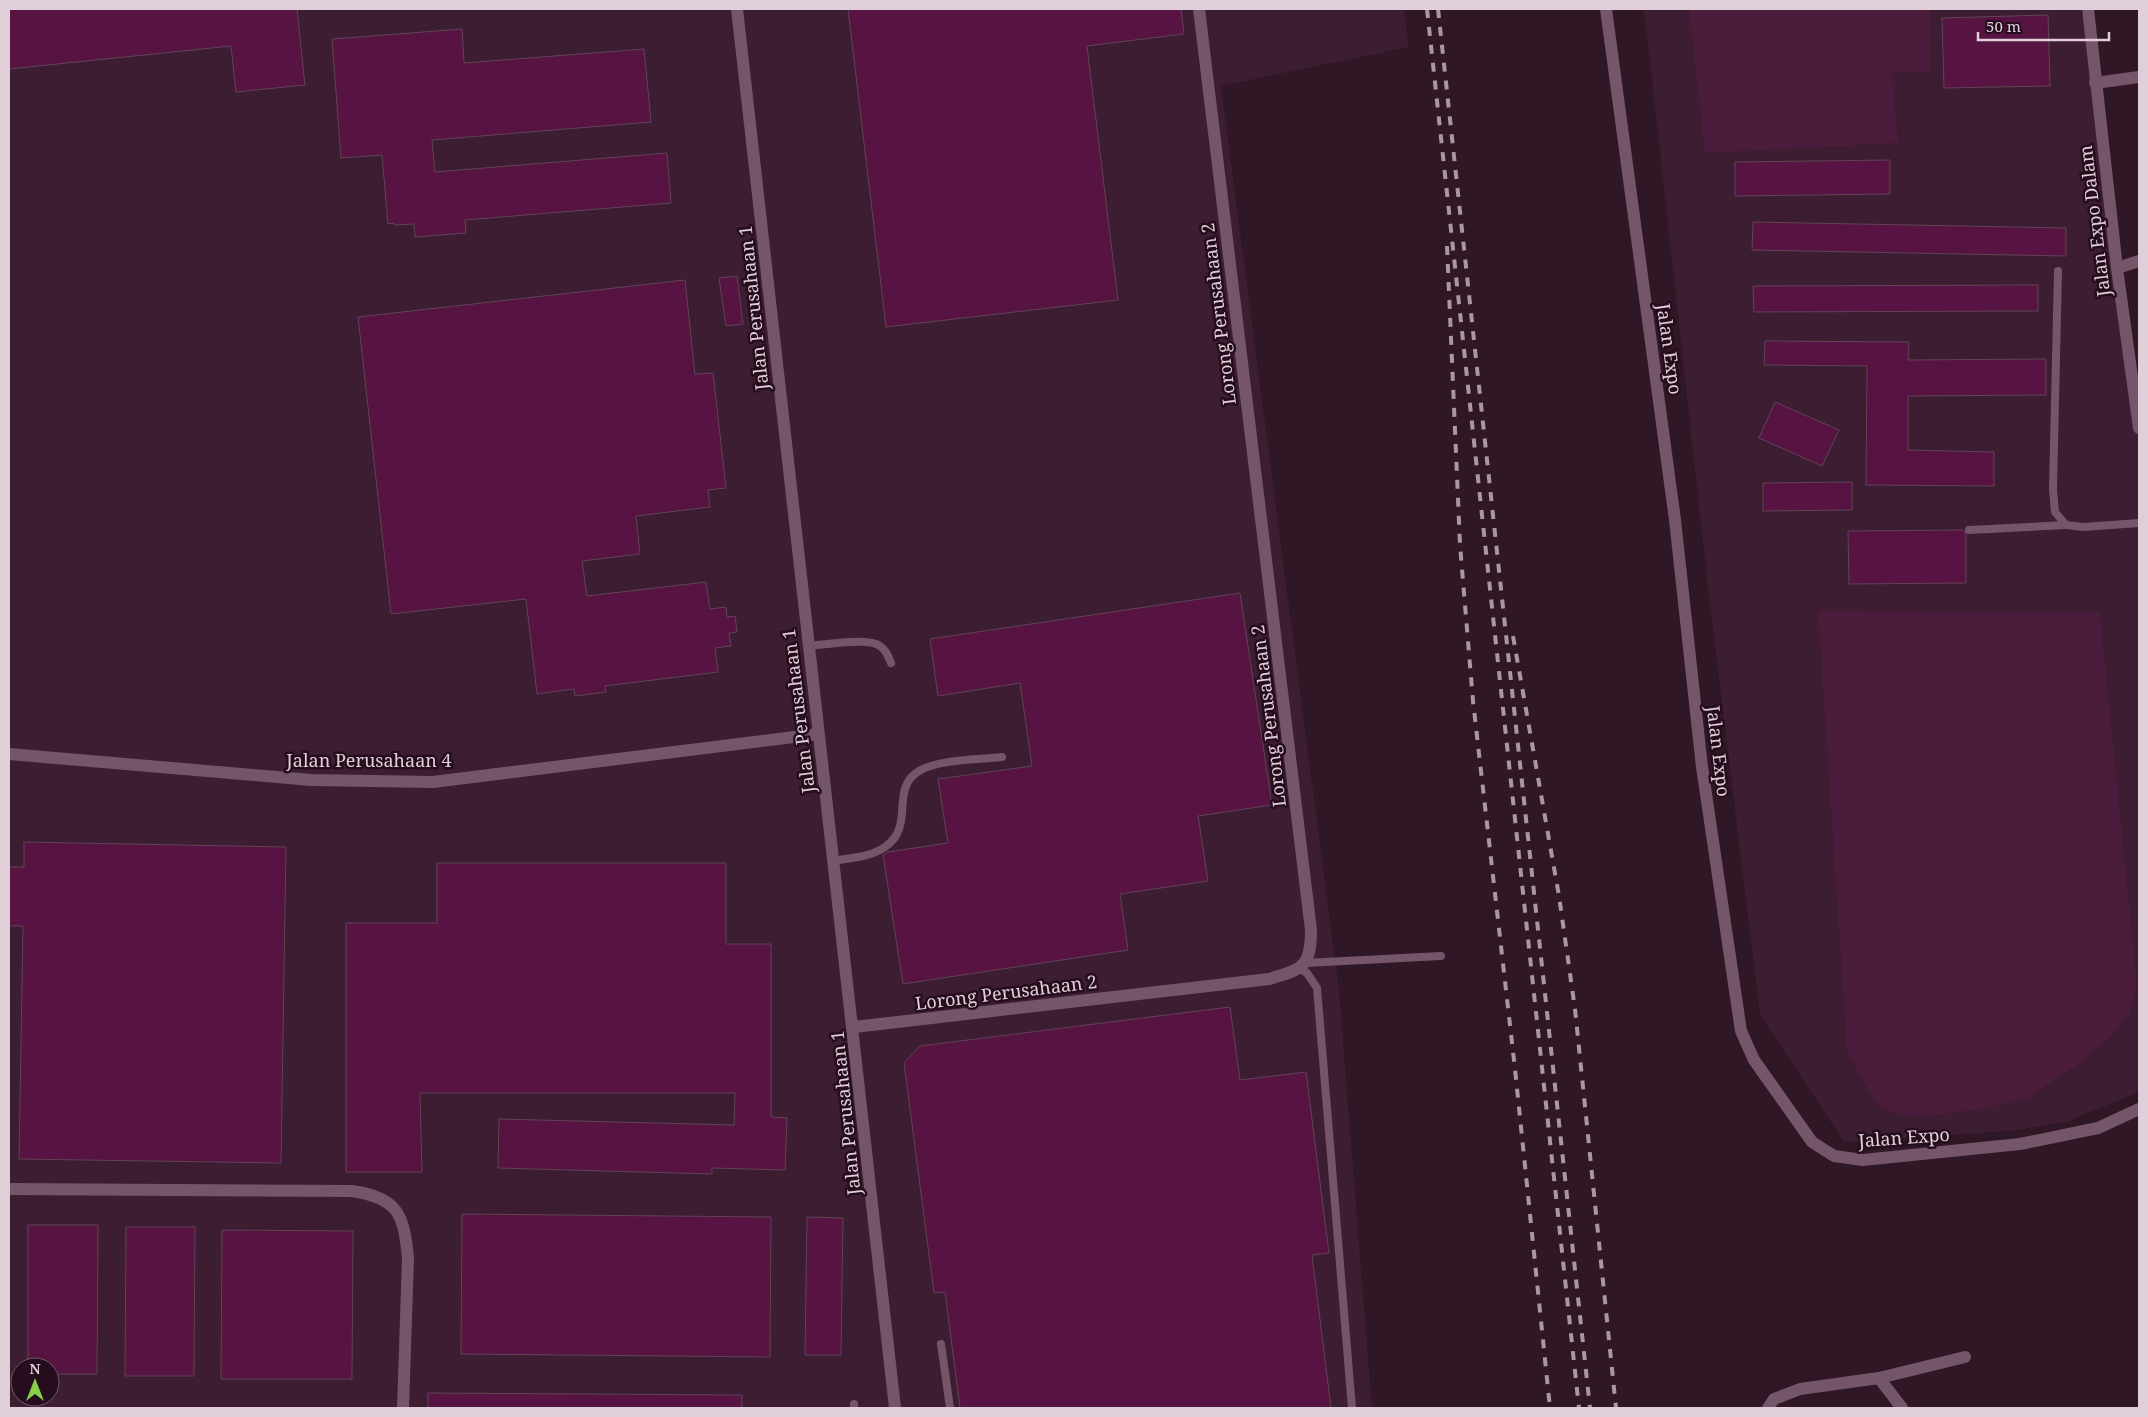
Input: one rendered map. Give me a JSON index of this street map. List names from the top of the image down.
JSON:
{
  "streets": {
    "street": [
      "Jalan Expo Dalam",
      "Jalan Perusahaan 1",
      "Lorong Perusahaan 2",
      "Jalan Expo",
      "Jalan Perusahaan 4"
    ]
  },
  "crossings": [
    ["Jalan Perusahaan 1", "Lorong Perusahaan 2"],
    ["Jalan Perusahaan 1", "Jalan Perusahaan 4"]
  ],
  "scale_bar": "50 m",
  "north": "top"
}
